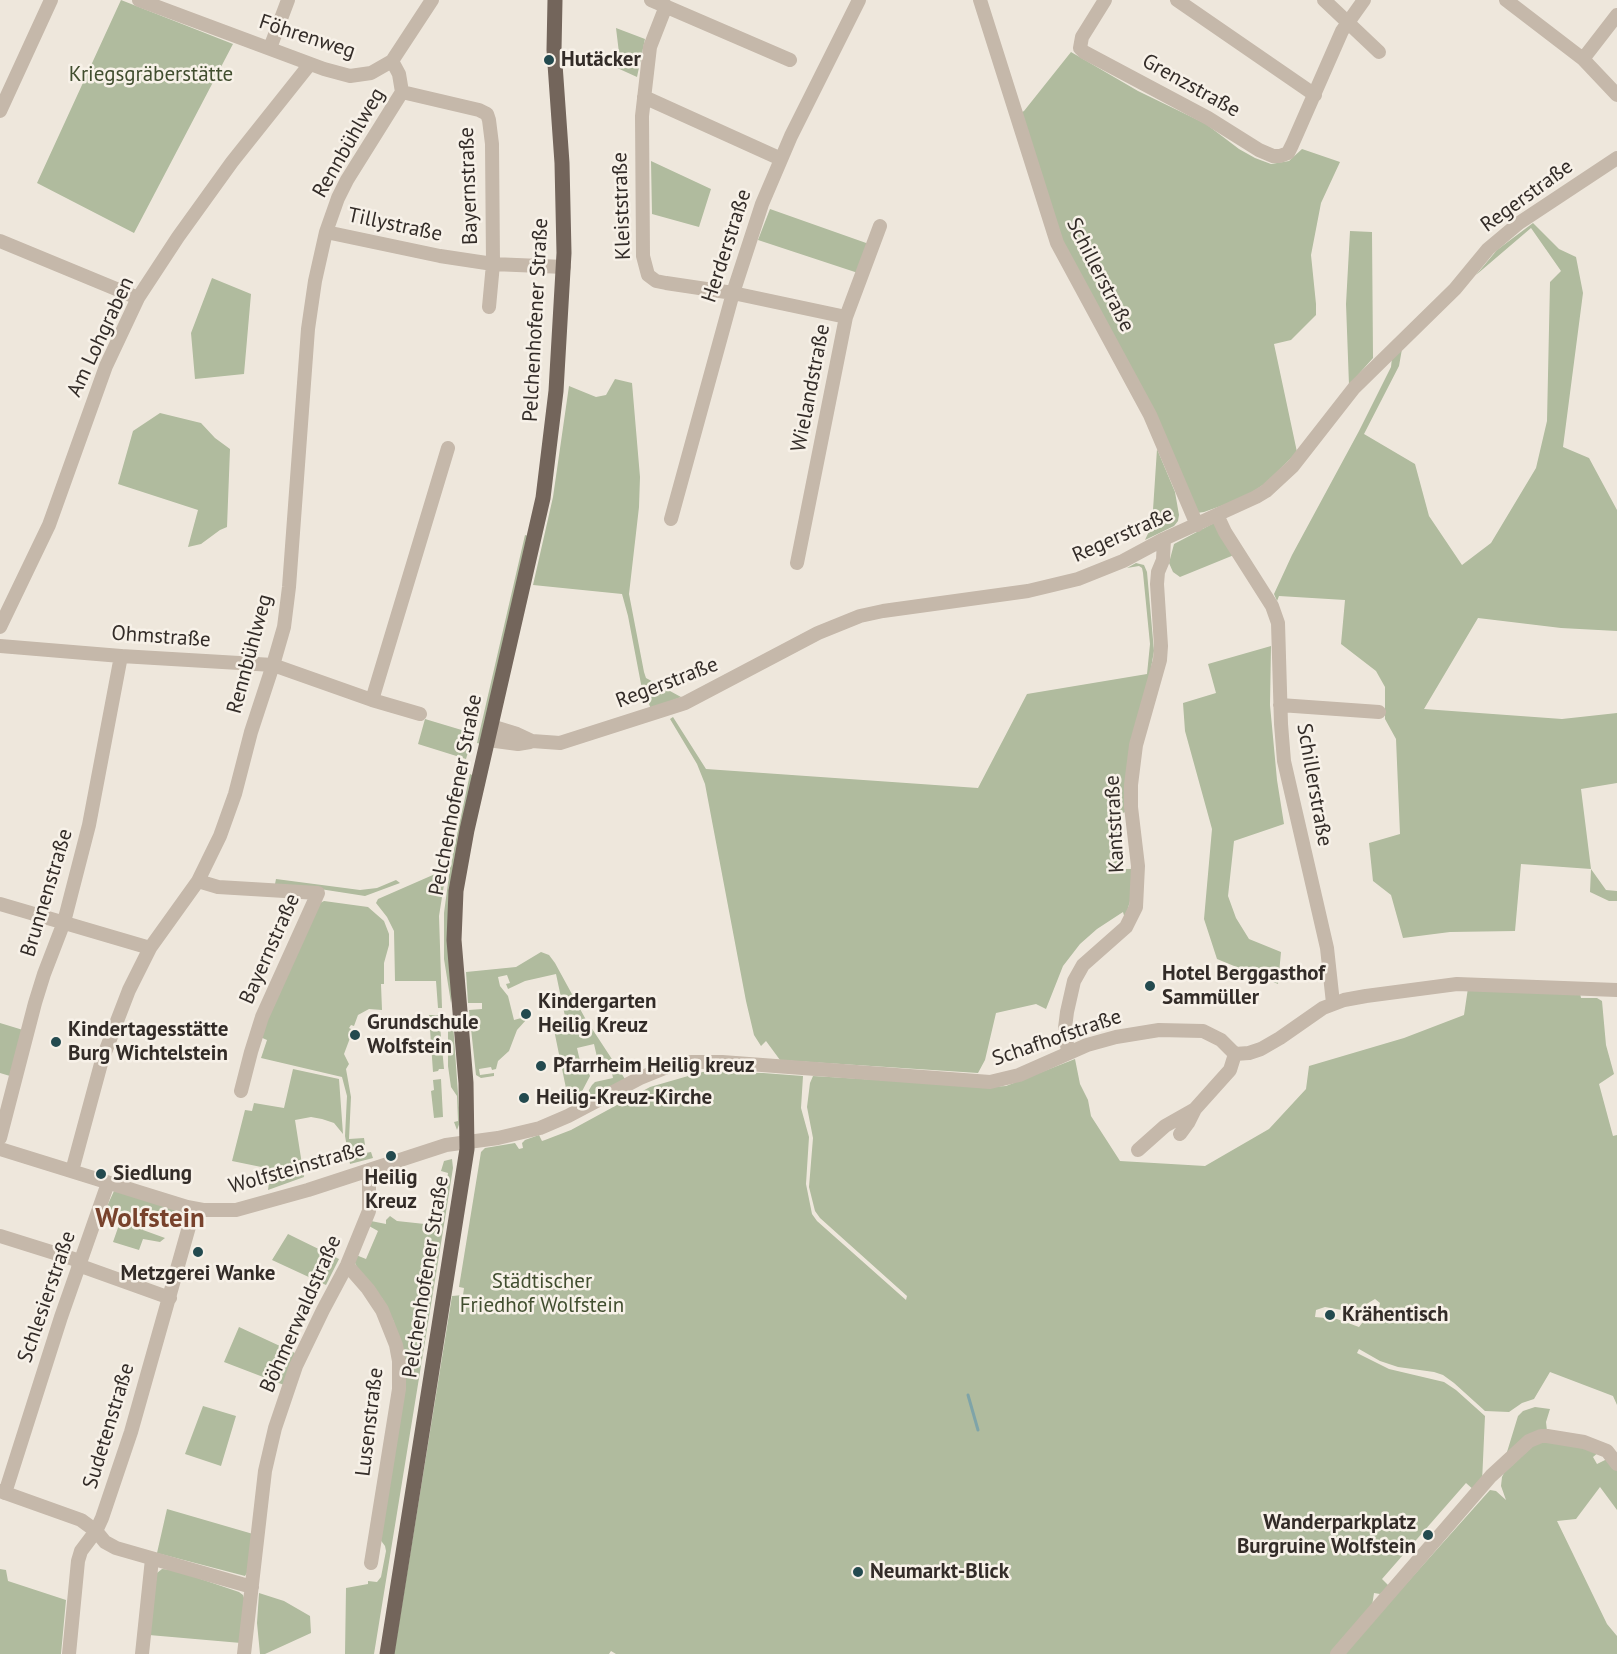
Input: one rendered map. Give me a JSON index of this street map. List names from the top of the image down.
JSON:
{
  "streets": {
    "main road": ["Pelchenhofener Straße"],
    "street": [
      "Föhrenweg",
      "Grenzstraße",
      "Rennbühlweg",
      "Bayernstraße",
      "Regerstraße",
      "Kleiststraße",
      "Tillystraße",
      "Herderstraße",
      "Schillerstraße",
      "Am Lohgraben",
      "Wielandstraße",
      "Ohmstraße",
      "Kantstraße",
      "Brunnenstraße",
      "Schafhofstraße",
      "Wolfsteinstraße",
      "Schlesierstraße",
      "Böhmerwaldstraße",
      "Lusenstraße",
      "Sudetenstraße"
    ]
  },
  "crossings": [
    ["Föhrenweg", "Rennbühlweg"],
    ["Föhrenweg", "Am Lohgraben"],
    ["Rennbühlweg", "Bayernstraße"],
    ["Rennbühlweg", "Tillystraße"],
    ["Rennbühlweg", "Ohmstraße"],
    ["Rennbühlweg", "Wolfsteinstraße"],
    ["Bayernstraße", "Tillystraße"],
    ["Regerstraße", "Schillerstraße"],
    ["Regerstraße", "Pelchenhofener Straße"],
    ["Regerstraße", "Kantstraße"],
    ["Kleiststraße", "Herderstraße"],
    ["Kleiststraße", "Wielandstraße"],
    ["Tillystraße", "Pelchenhofener Straße"],
    ["Pelchenhofener Straße", "Schafhofstraße"],
    ["Pelchenhofener Straße", "Wolfsteinstraße"],
    ["Ohmstraße", "Brunnenstraße"],
    ["Kantstraße", "Schafhofstraße"],
    ["Schafhofstraße", "Wolfsteinstraße"],
    ["Wolfsteinstraße", "Schlesierstraße"],
    ["Wolfsteinstraße", "Böhmerwaldstraße"],
    ["Wolfsteinstraße", "Sudetenstraße"],
    ["Böhmerwaldstraße", "Lusenstraße"]
  ],
  "districts": ["Wolfstein"],
  "parks": ["Kriegsgräberstätte", "Städtischer Friedhof Wolfstein"],
  "places": [
    "Hutäcker",
    "Hotel Berggasthof Sammüller",
    "Kindergarten Heilig Kreuz",
    "Grundschule Wolfstein",
    "Kindertagesstätte Burg Wichtelstein",
    "Pfarrheim Heilig kreuz",
    "Heilig-Kreuz-Kirche",
    "Heilig Kreuz",
    "Siedlung",
    "Metzgerei Wanke",
    "Krähentisch",
    "Wanderparkplatz Burgruine Wolfstein",
    "Neumarkt-Blick"
  ]
}
